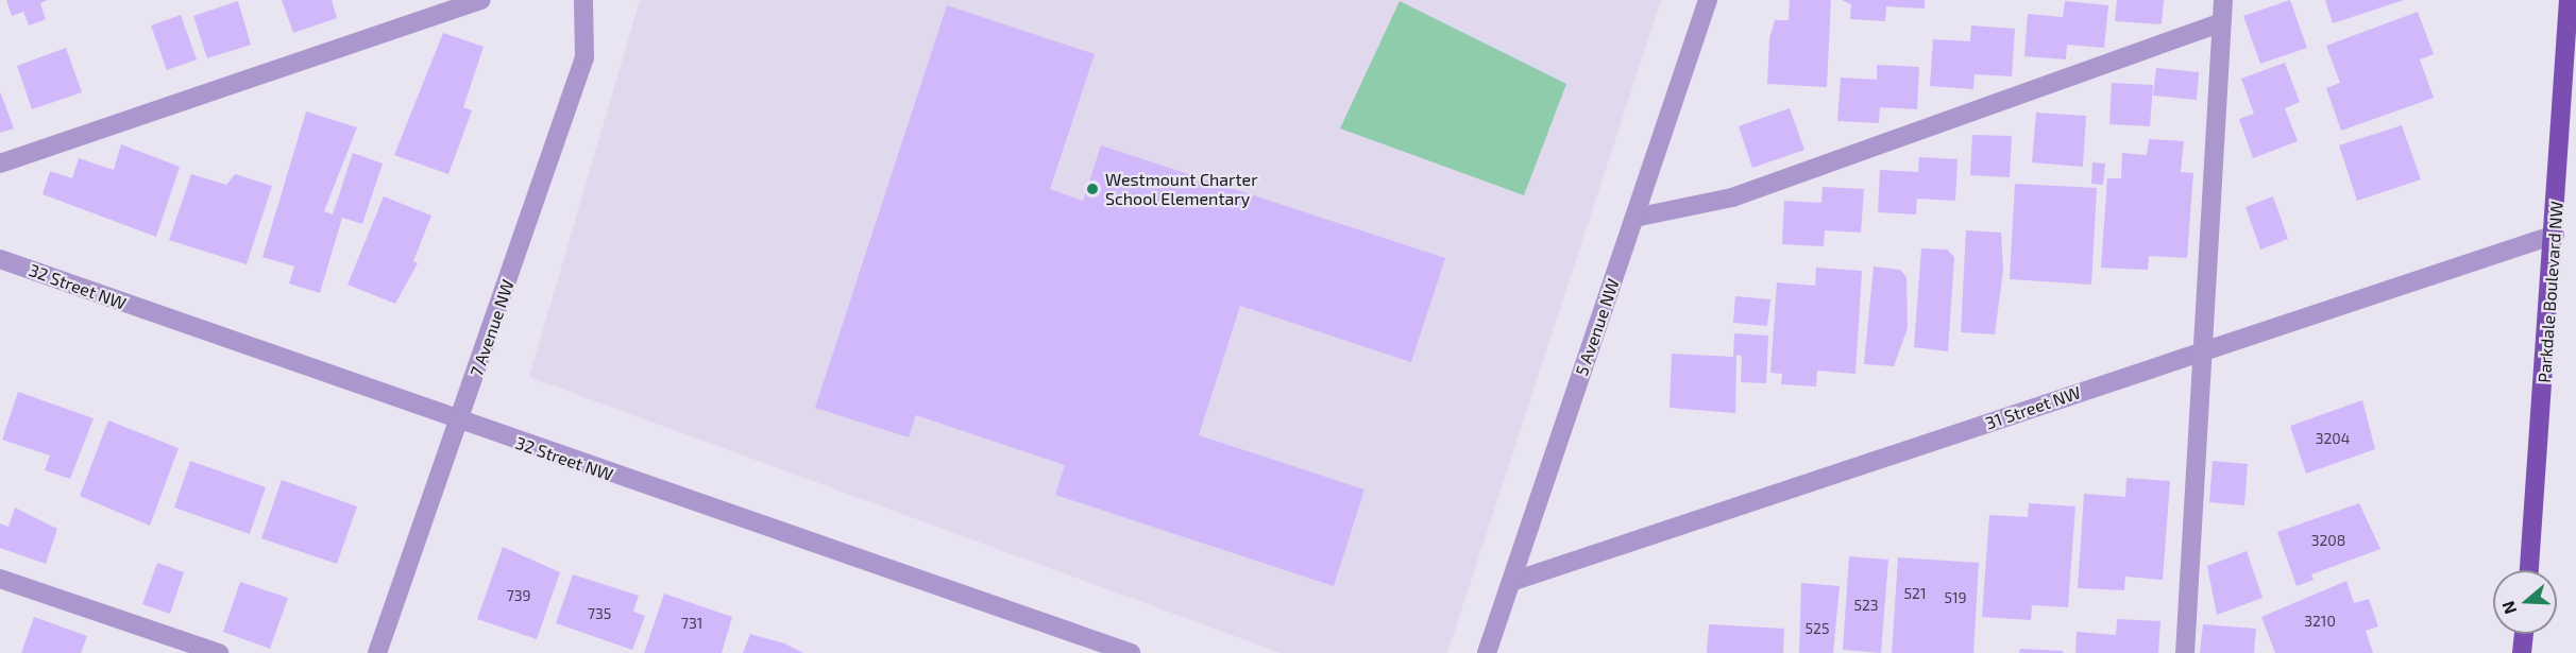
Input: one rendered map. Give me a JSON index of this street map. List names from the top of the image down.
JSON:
{
  "streets": {
    "main road": ["Parkdale Boulevard NW"],
    "street": [
      "32 Street NW",
      "5 Avenue NW",
      "7 Avenue NW",
      "31 Street NW"
    ]
  },
  "crossings": [
    ["32 Street NW", "7 Avenue NW"],
    ["Parkdale Boulevard NW", "31 Street NW"],
    ["5 Avenue NW", "31 Street NW"]
  ],
  "places": ["Westmount Charter School Elementary"],
  "house_numbers": [
    "3204",
    "3208",
    "521",
    "739",
    "519",
    "523",
    "735",
    "3210",
    "731",
    "525"
  ],
  "north": "left"
}
